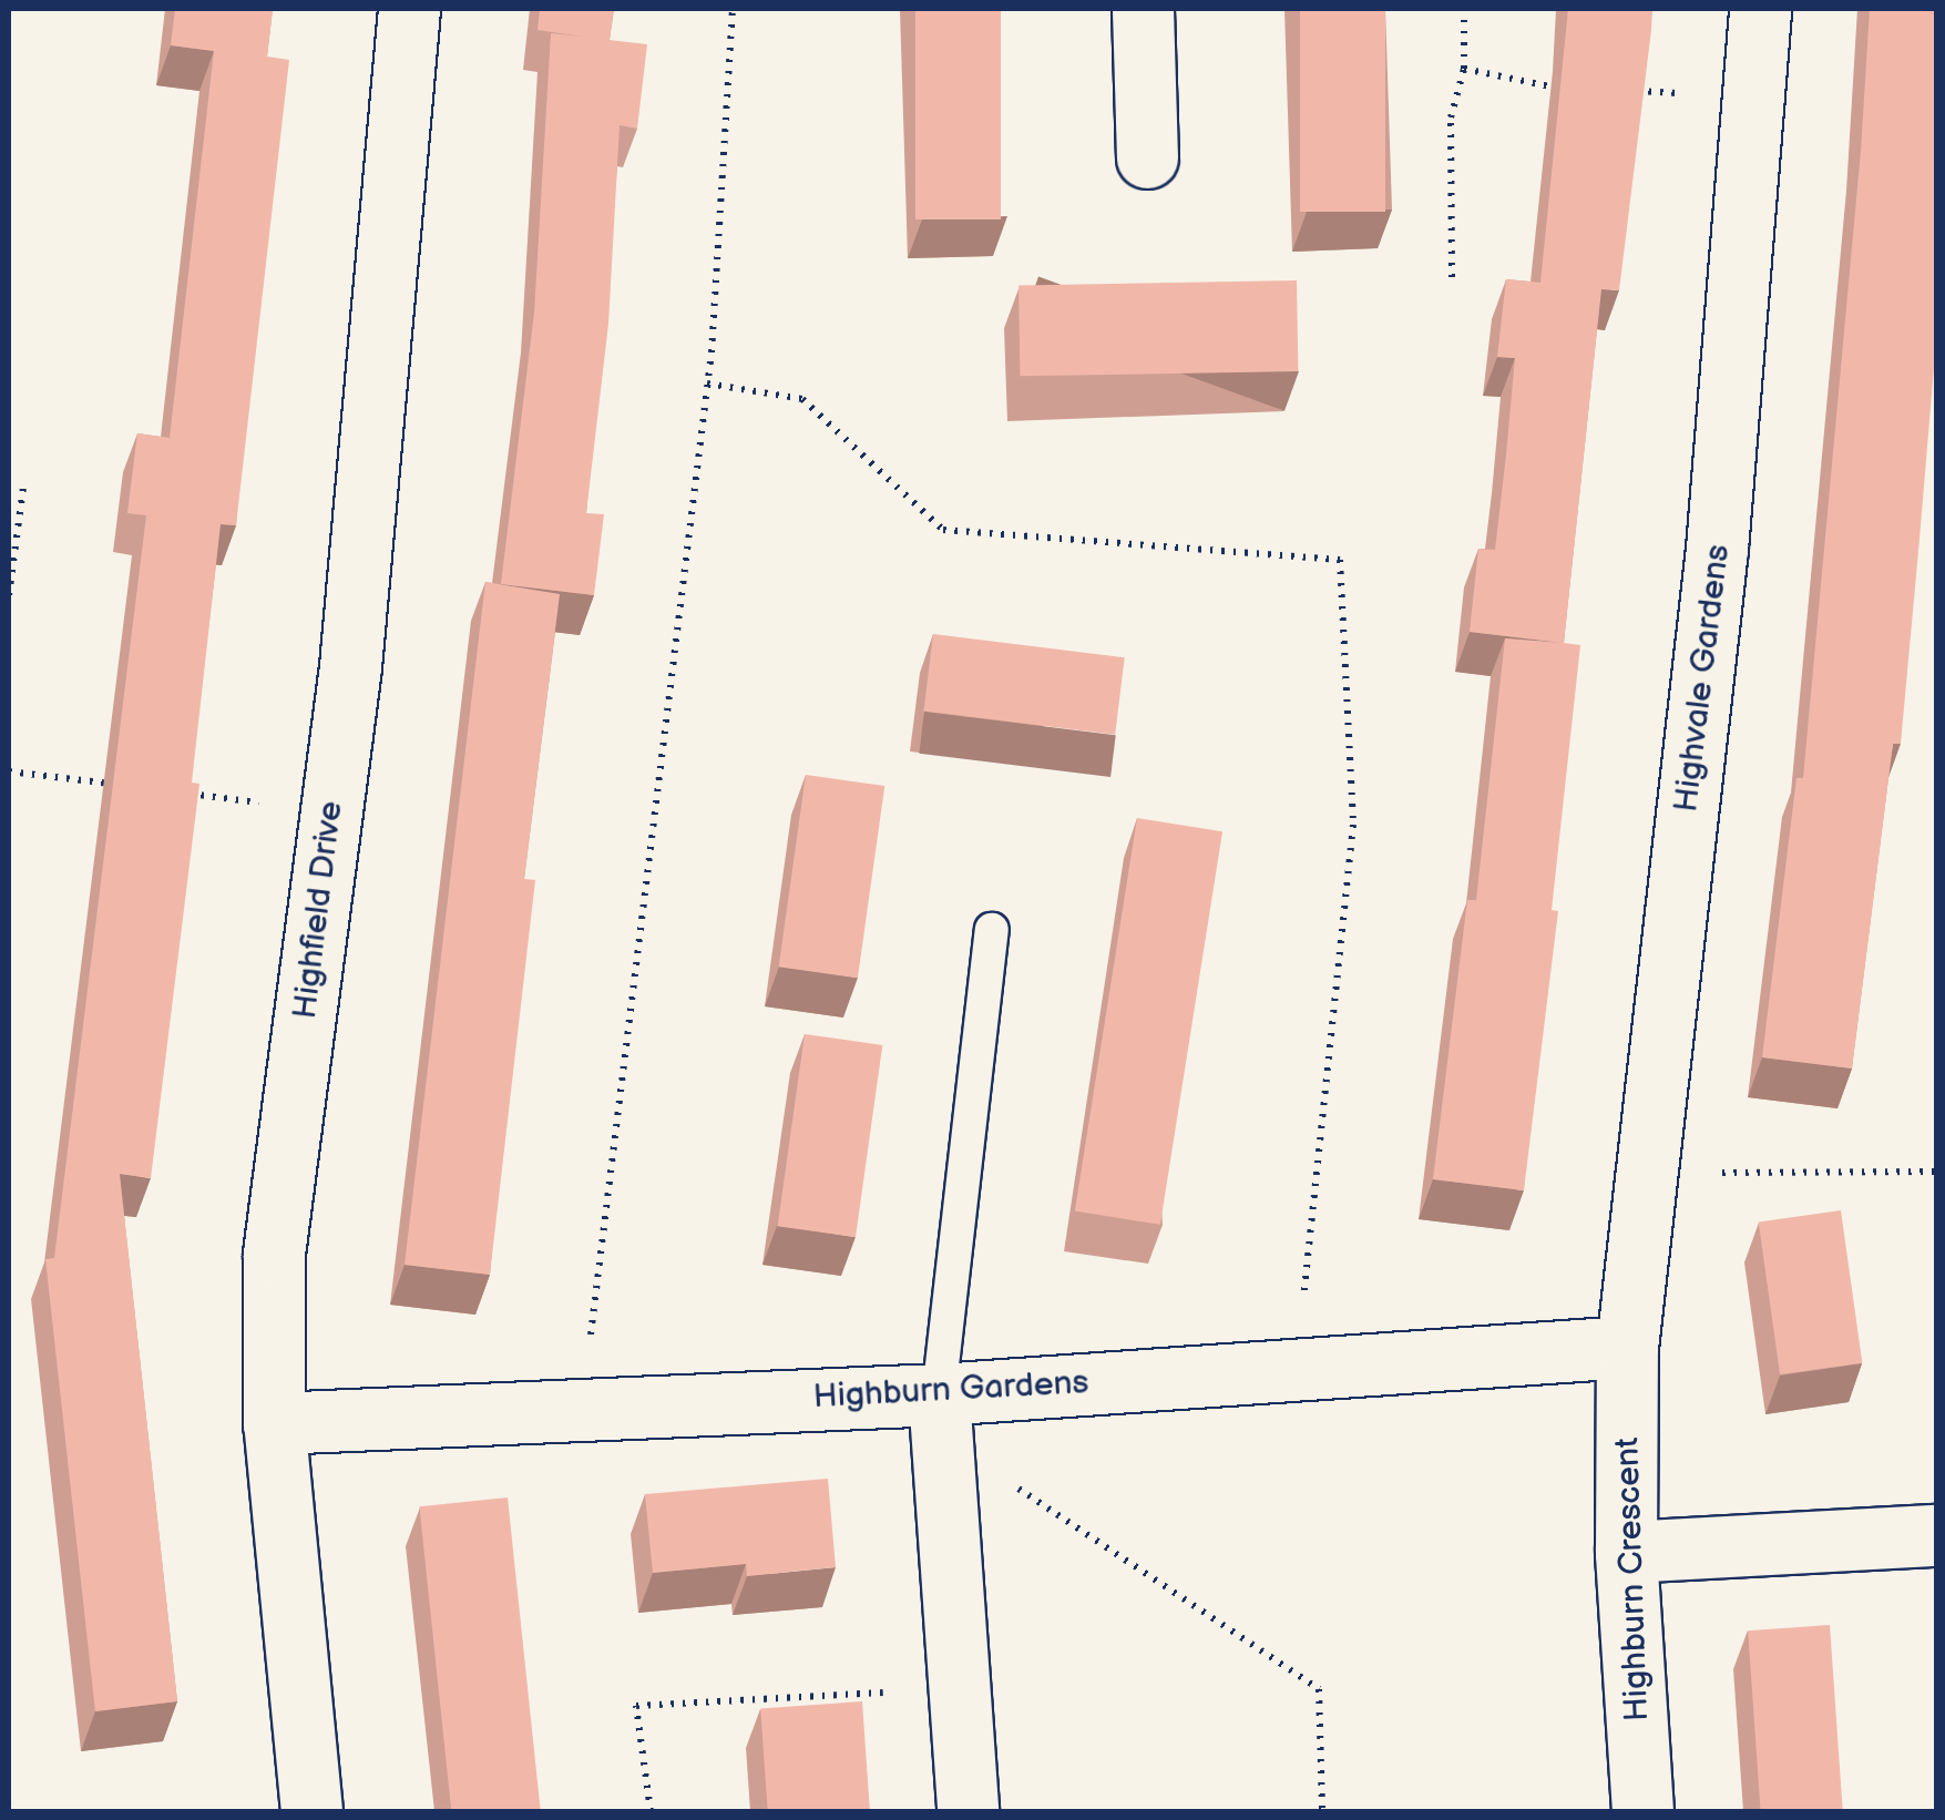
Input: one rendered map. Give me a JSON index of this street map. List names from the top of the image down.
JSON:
{
  "streets": {
    "street": [
      "Highvale Gardens",
      "Highfield Drive",
      "Highburn Gardens",
      "Highburn Crescent"
    ]
  },
  "crossings": [
    ["Highvale Gardens", "Highburn Gardens"],
    ["Highvale Gardens", "Highburn Crescent"],
    ["Highfield Drive", "Highburn Gardens"],
    ["Highburn Gardens", "Highburn Crescent"]
  ]
}
